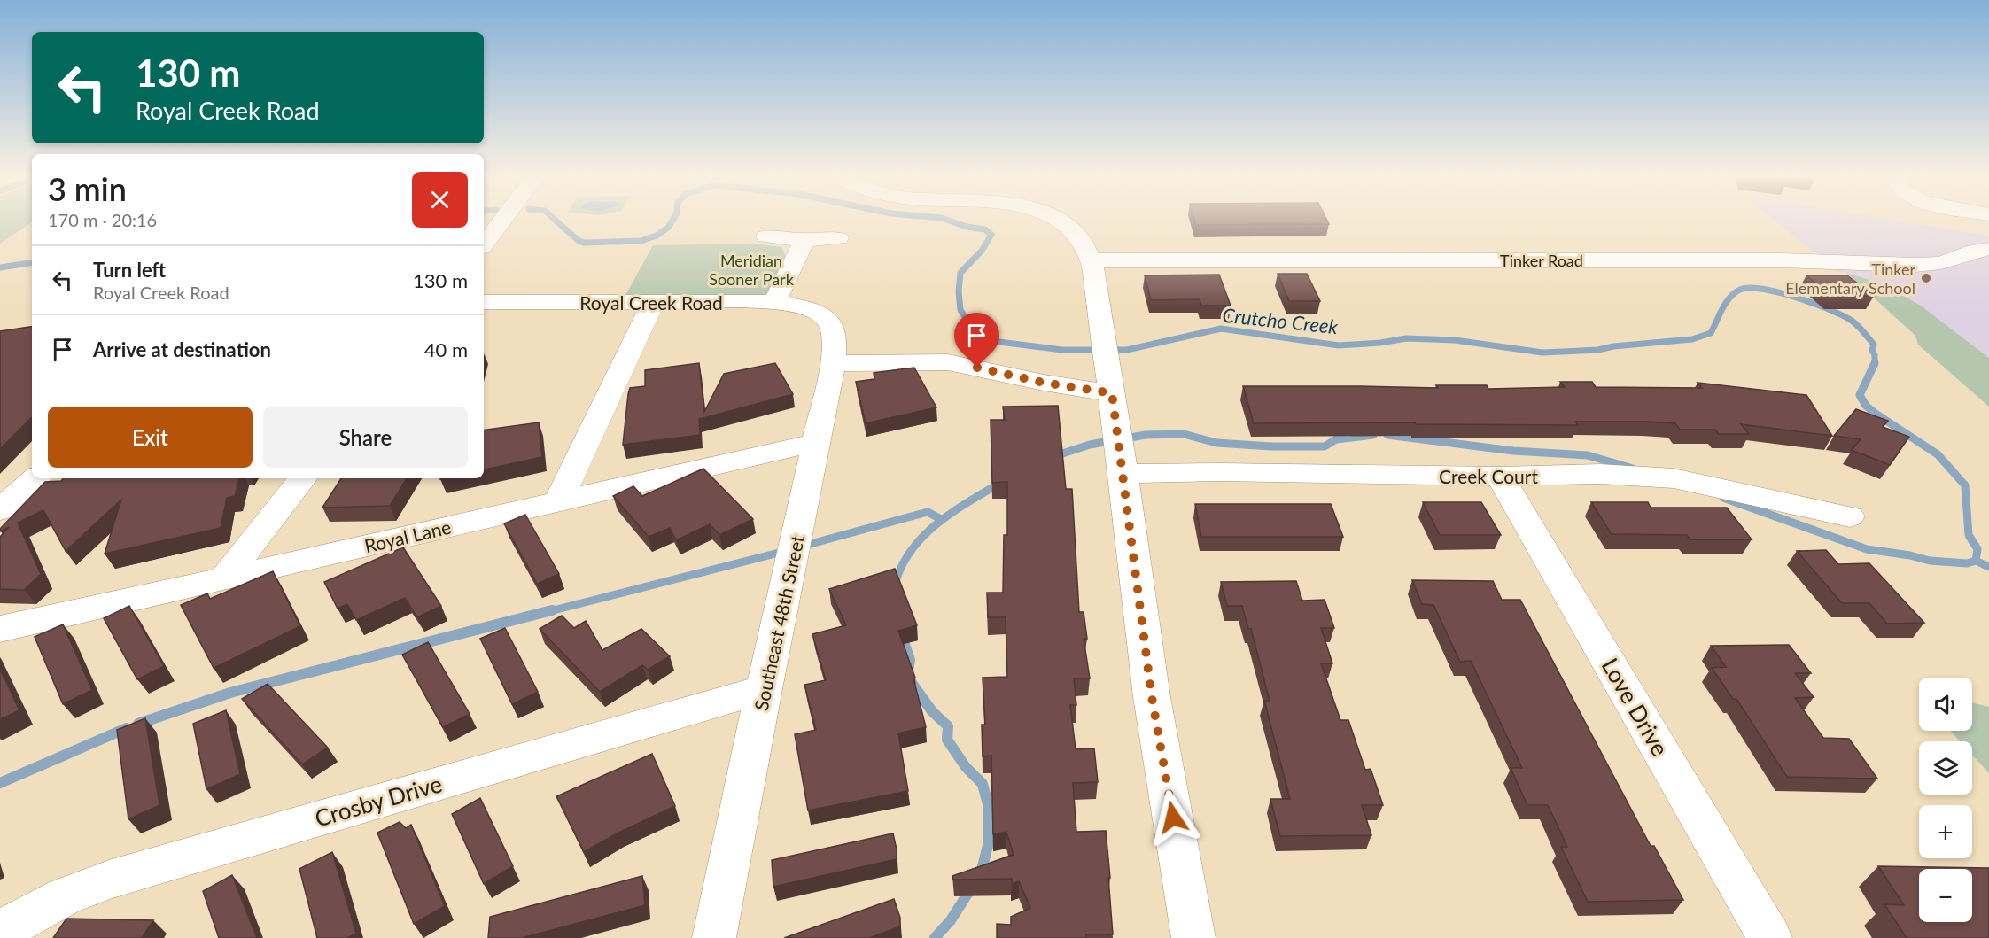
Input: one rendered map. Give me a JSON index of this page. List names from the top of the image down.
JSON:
{
  "streets": {
    "street": [
      "Tinker Road",
      "Royal Creek Road",
      "Creek Court",
      "Royal Lane",
      "Southeast 48th Street",
      "Love Drive",
      "Crosby Drive"
    ]
  },
  "crossings": [
    ["Royal Creek Road", "Southeast 48th Street"],
    ["Creek Court", "Love Drive"],
    ["Royal Lane", "Southeast 48th Street"],
    ["Southeast 48th Street", "Crosby Drive"]
  ],
  "water": ["Crutcho Creek"],
  "parks": ["Meridian Sooner Park"],
  "places": ["Tinker Elementary School"],
  "page": {
    "turn": ["130 m", "Royal Creek Road"],
    "heading": ["3 min", "170 m · 20:16"],
    "list": [
      {
        "name": "Turn left",
        "note": "Royal Creek Road",
        "value": "130 m"
      },
      {
        "name": "Arrive at destination",
        "value": "40 m"
      }
    ],
    "buttons": ["Exit", "Share"],
    "map_buttons": ["+", "−"]
  }
}
